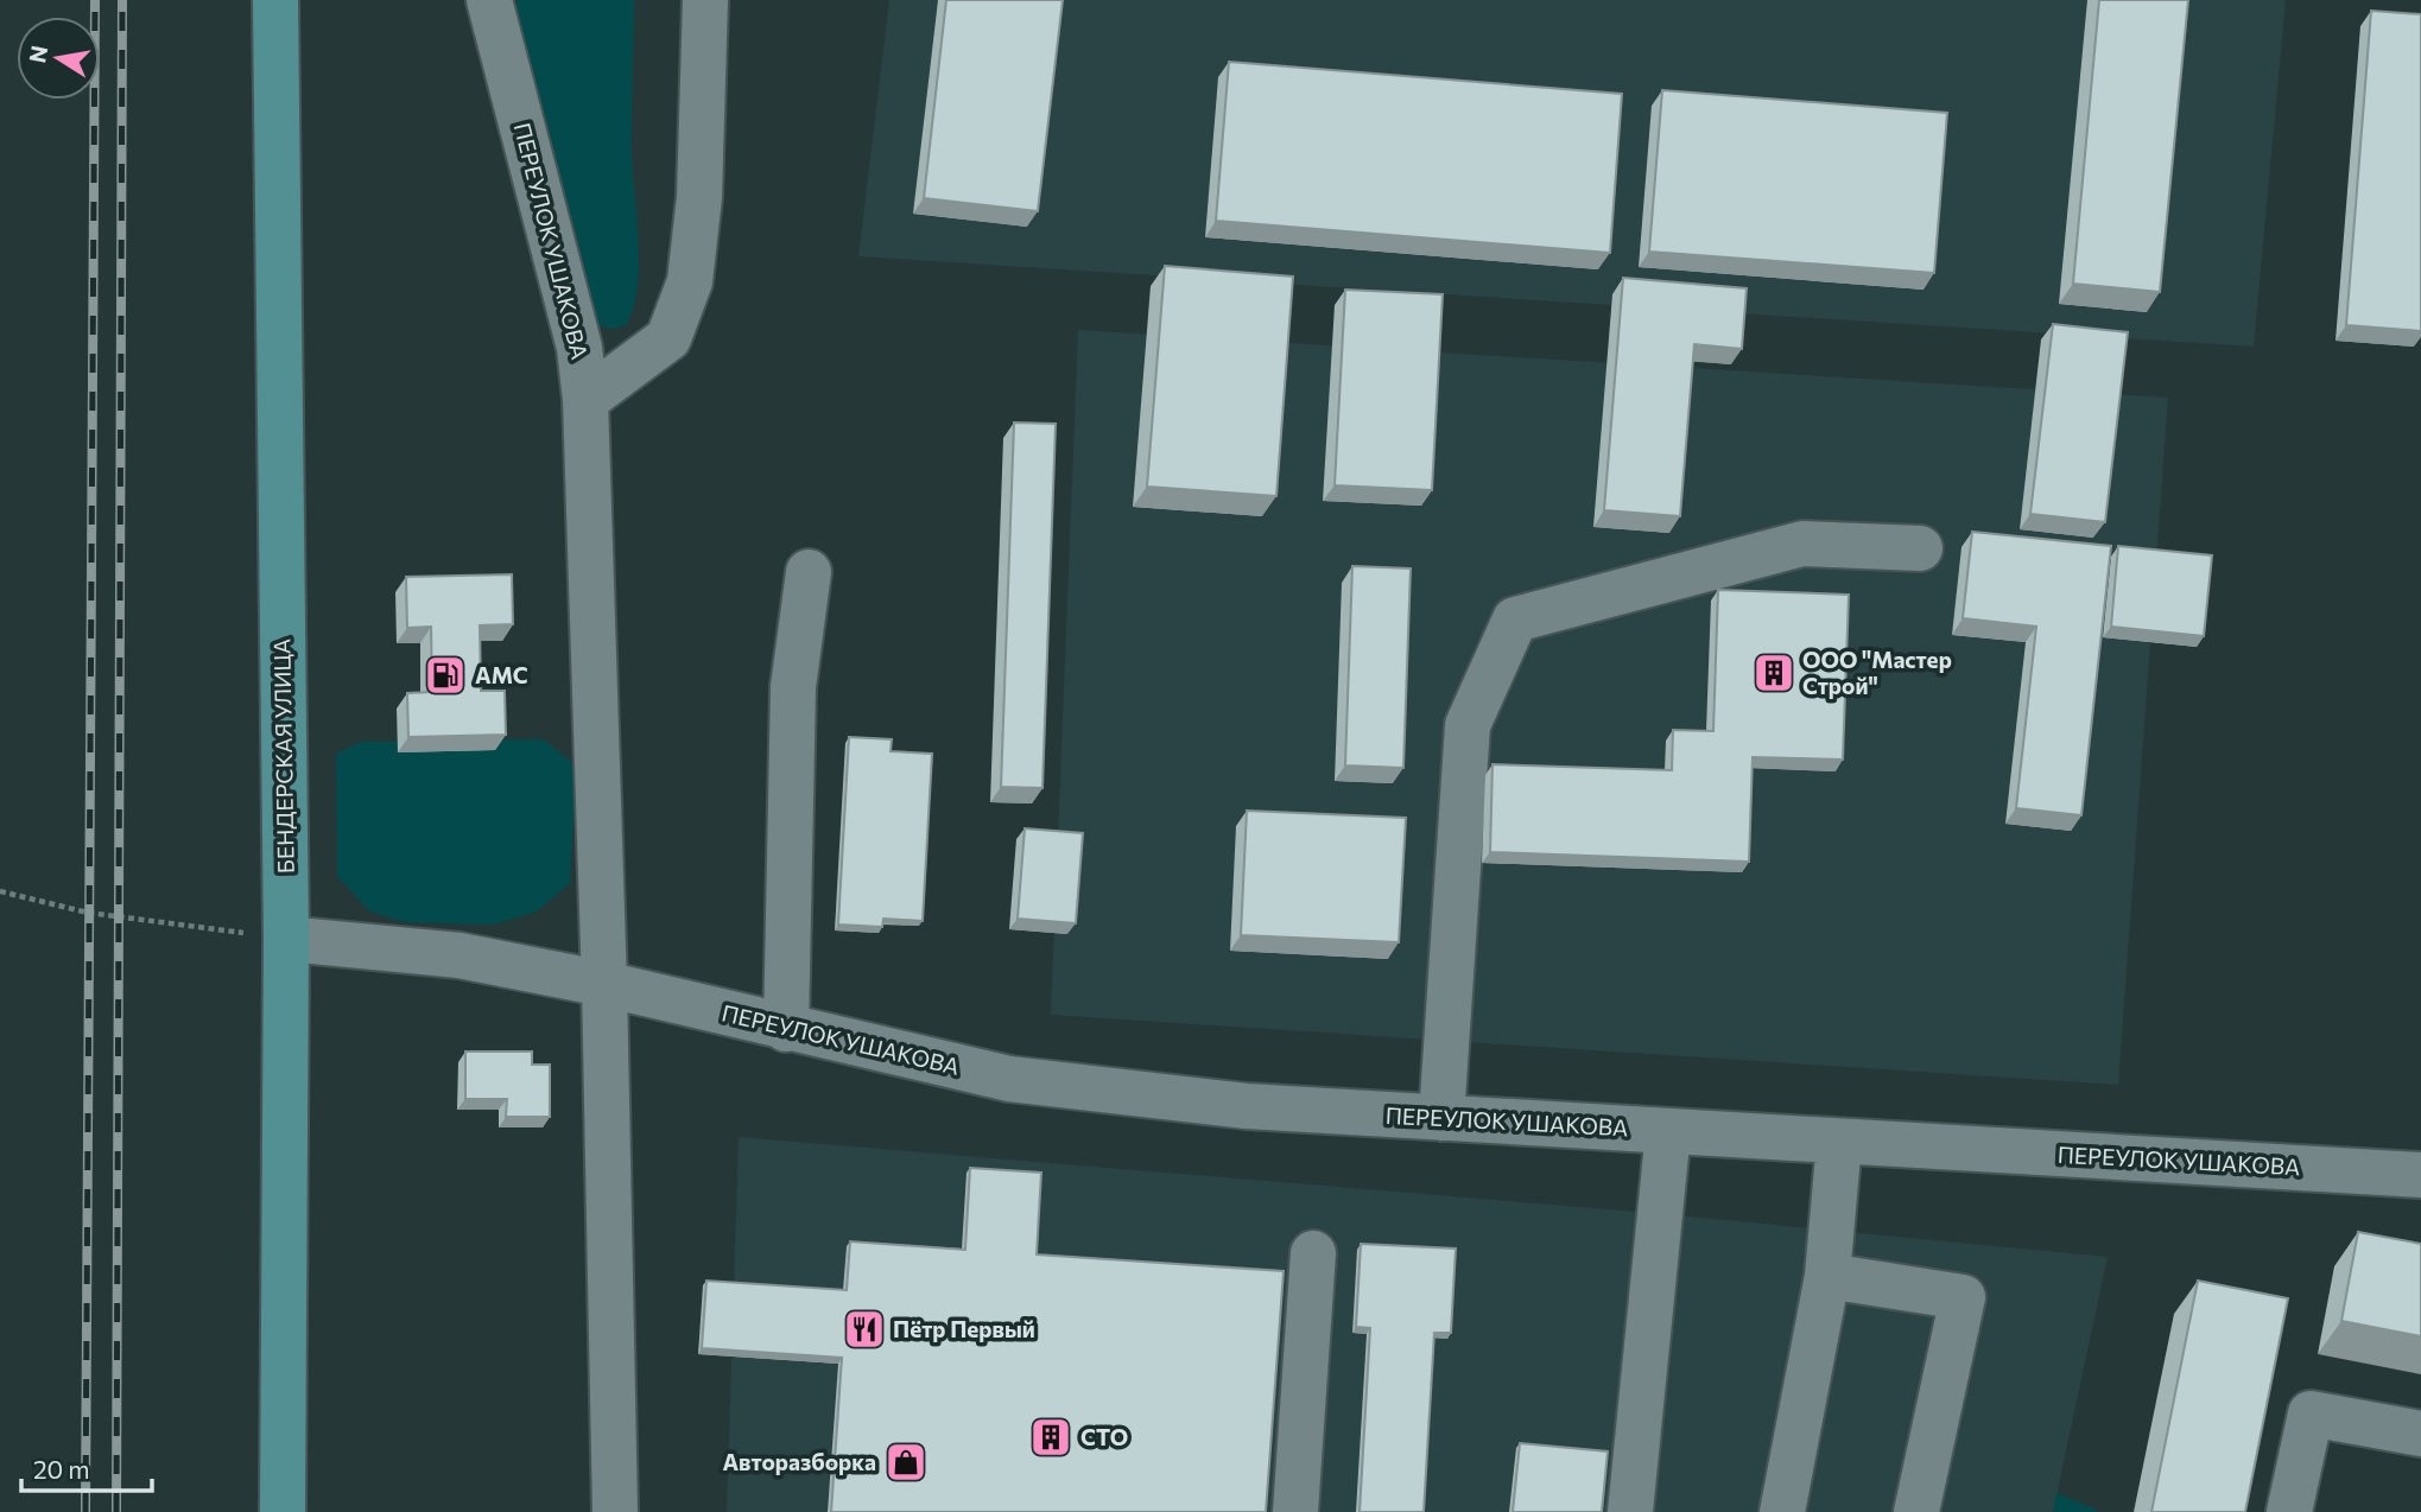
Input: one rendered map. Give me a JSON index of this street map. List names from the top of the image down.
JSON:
{
  "streets": {
    "main road": ["БЕНДЕРСКАЯ УЛИЦА"],
    "street": ["ПЕРЕУЛОК УШАКОВА"]
  },
  "crossings": [
    ["ПЕРЕУЛОК УШАКОВА", "БЕНДЕРСКАЯ УЛИЦА"]
  ],
  "places": {
    "building": ["ООО \"Мастер Строй\"", "СТО"],
    "fuel station": ["АМС"],
    "restaurant": ["Пётр Первый"],
    "shop": ["Авторазборка"]
  },
  "scale_bar": "20 m",
  "north": "left"
}
